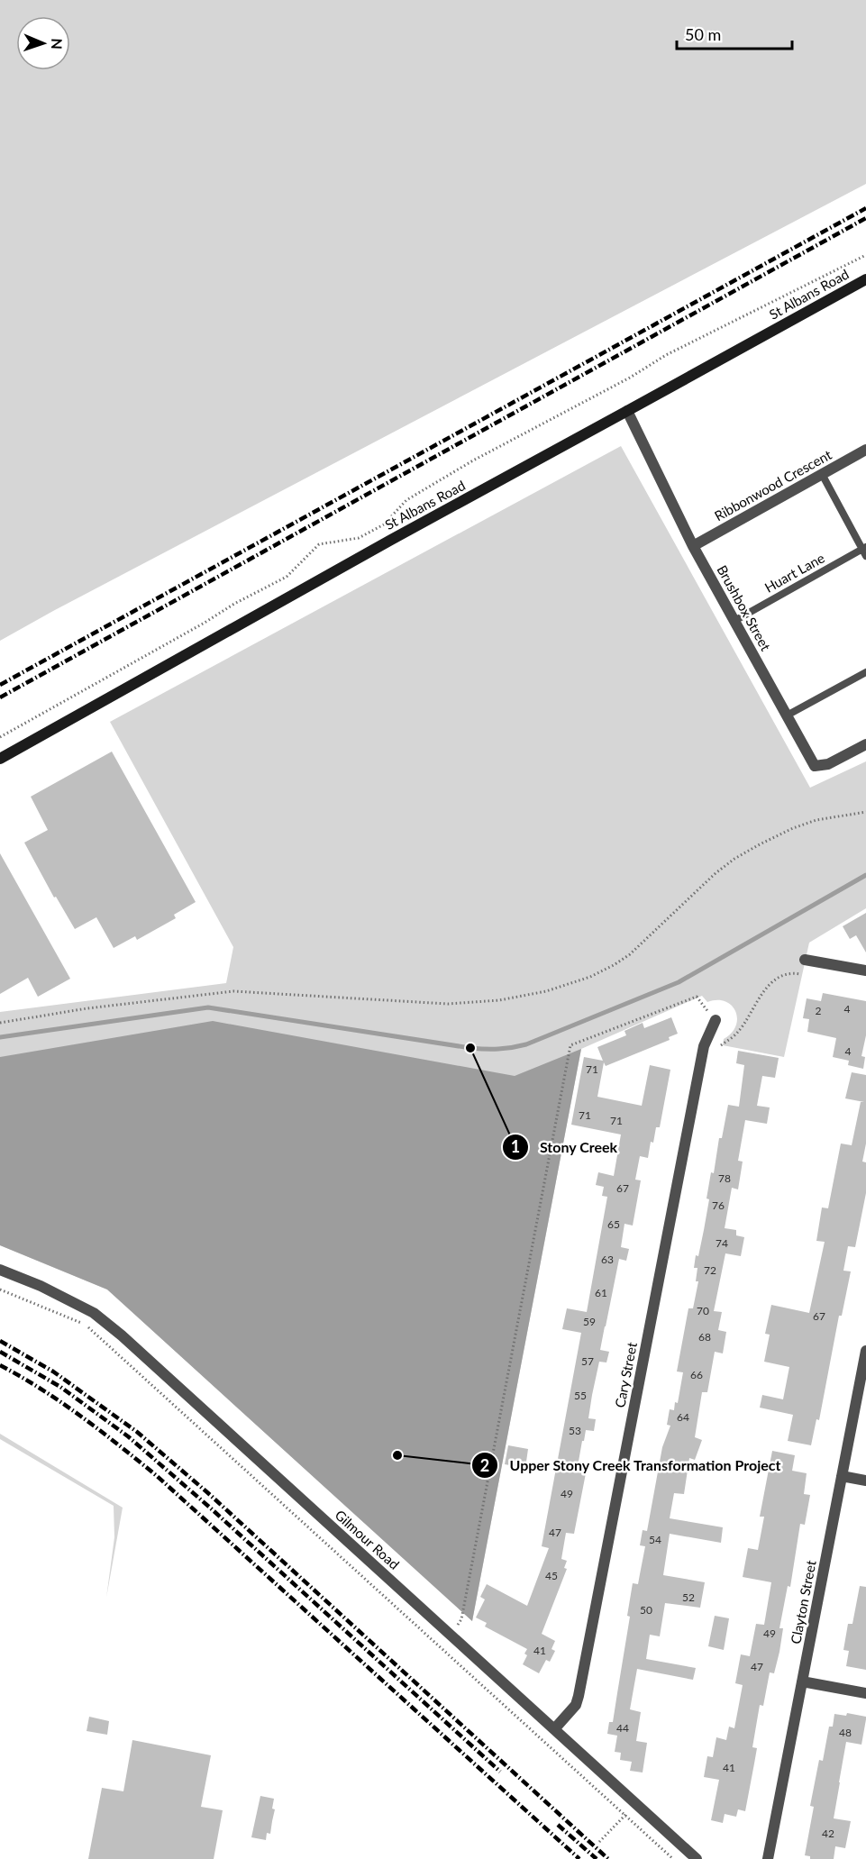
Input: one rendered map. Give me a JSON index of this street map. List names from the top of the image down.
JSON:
{
  "streets": {
    "main road": ["St Albans Road"],
    "street": [
      "Ribbonwood Crescent",
      "Brushbox Street",
      "Cary Street",
      "Gilmour Road",
      "Clayton Street"
    ],
    "lane": ["Huart Lane"]
  },
  "crossings": [
    ["St Albans Road", "Brushbox Street"],
    ["Ribbonwood Crescent", "Brushbox Street"],
    ["Huart Lane", "Brushbox Street"],
    ["Cary Street", "Gilmour Road"]
  ],
  "places": ["Stony Creek", "Upper Stony Creek Transformation Project"],
  "house_numbers": [
    "4",
    "2",
    "4",
    "71",
    "71",
    "71",
    "78",
    "67",
    "76",
    "65",
    "74",
    "63",
    "72",
    "61",
    "70",
    "67",
    "59",
    "68",
    "57",
    "66",
    "55",
    "64",
    "53",
    "49",
    "47",
    "54",
    "45",
    "52",
    "50",
    "49",
    "41",
    "47",
    "44",
    "48",
    "41",
    "42"
  ],
  "scale_bar": "50 m",
  "north": "right"
}
